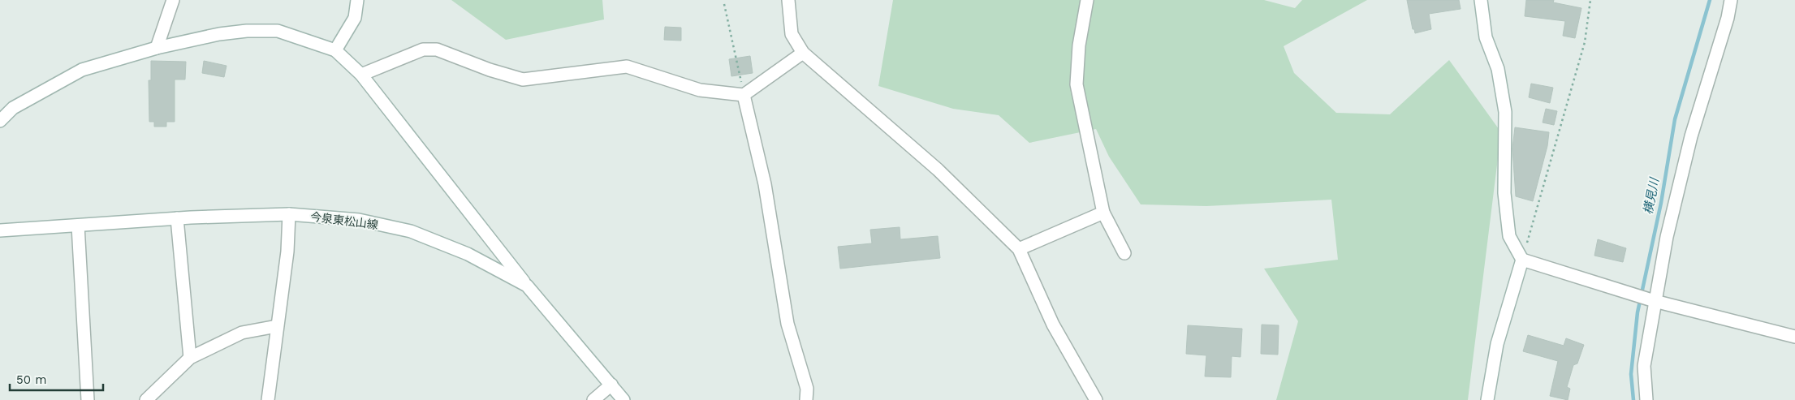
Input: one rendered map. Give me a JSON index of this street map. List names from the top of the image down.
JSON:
{
  "streets": {
    "street": ["今泉東松山線"]
  },
  "water": ["横見川"],
  "scale_bar": "50 m"
}
